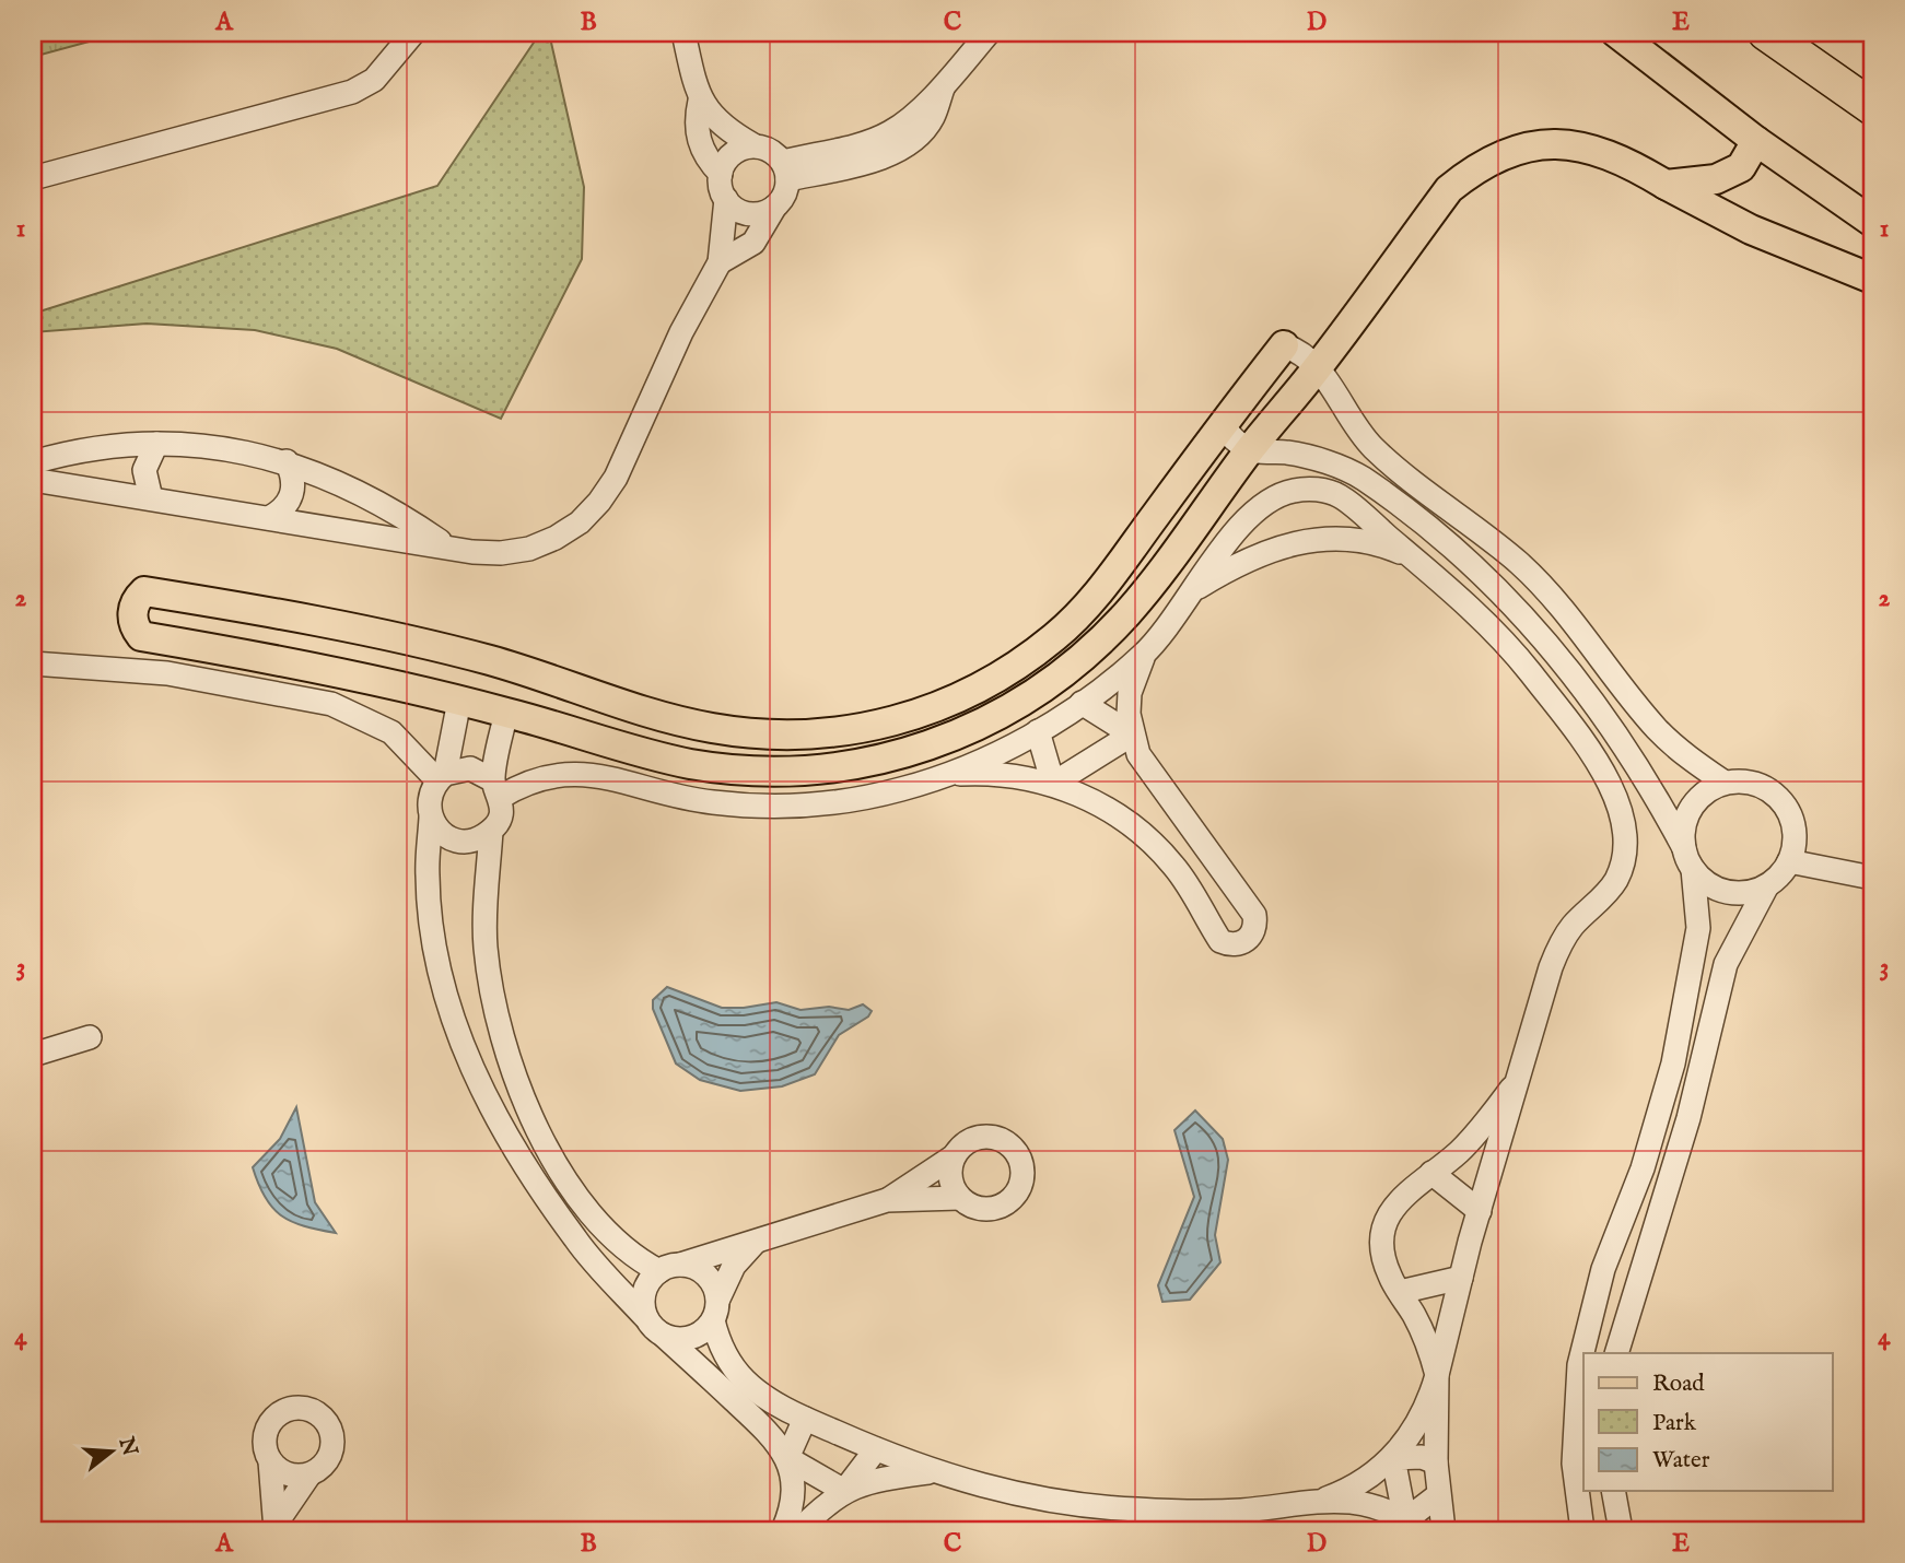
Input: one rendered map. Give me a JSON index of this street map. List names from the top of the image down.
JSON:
{
  "legend": ["Road", "Park", "Water"],
  "north": "right",
  "grid": {
    "columns": [
      "A",
      "B",
      "C",
      "D",
      "E"
    ],
    "rows": [
      "1",
      "2",
      "3",
      "4"
    ]
  }
}
